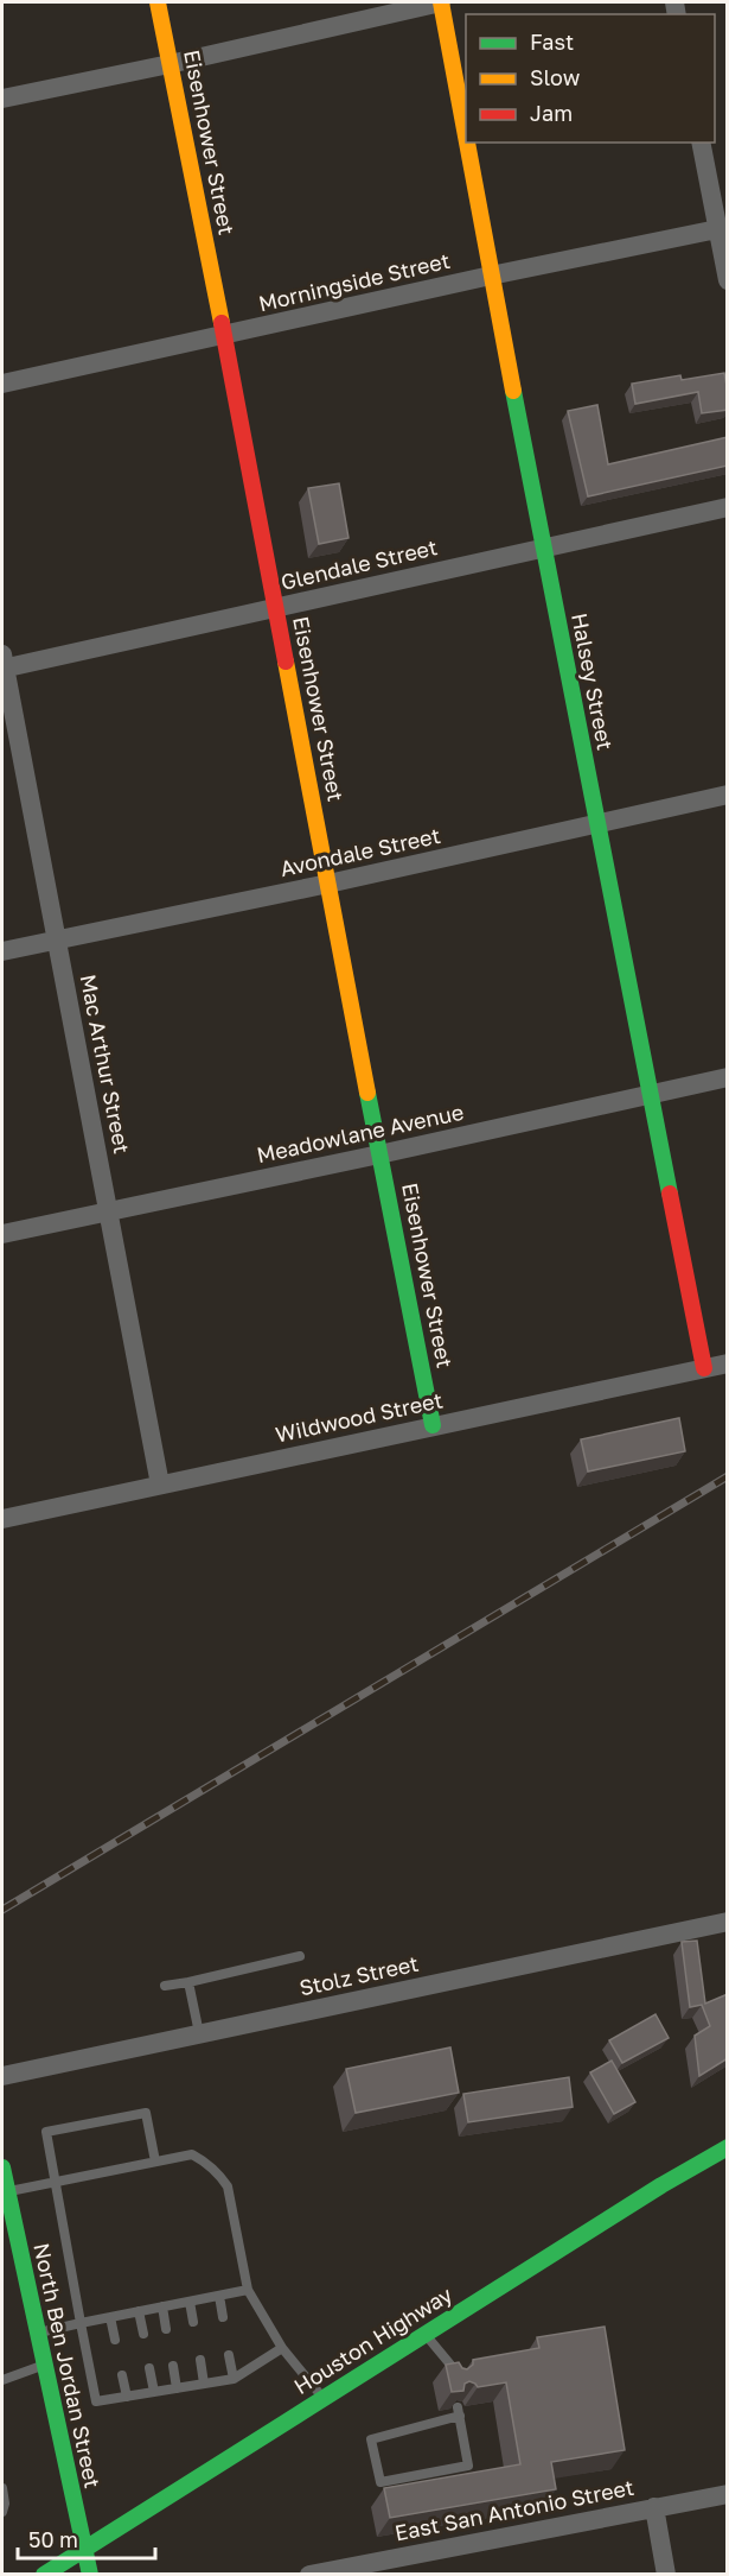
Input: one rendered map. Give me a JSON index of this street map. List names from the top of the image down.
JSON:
{
  "streets": {
    "street": [
      "Eisenhower Street",
      "Morningside Street",
      "Glendale Street",
      "Halsey Street",
      "Avondale Street",
      "Mac Arthur Street",
      "Meadowlane Avenue",
      "Wildwood Street",
      "Stolz Street",
      "Houston Highway",
      "North Ben Jordan Street",
      "East San Antonio Street"
    ]
  },
  "crossings": [
    ["Eisenhower Street", "Morningside Street"],
    ["Eisenhower Street", "Glendale Street"],
    ["Eisenhower Street", "Avondale Street"],
    ["Eisenhower Street", "Meadowlane Avenue"],
    ["Eisenhower Street", "Wildwood Street"],
    ["Morningside Street", "Halsey Street"],
    ["Glendale Street", "Halsey Street"],
    ["Glendale Street", "Mac Arthur Street"],
    ["Halsey Street", "Avondale Street"],
    ["Halsey Street", "Meadowlane Avenue"],
    ["Halsey Street", "Wildwood Street"],
    ["Avondale Street", "Mac Arthur Street"],
    ["Mac Arthur Street", "Meadowlane Avenue"],
    ["Mac Arthur Street", "Wildwood Street"],
    ["Houston Highway", "North Ben Jordan Street"]
  ],
  "legend": ["Fast", "Slow", "Jam"],
  "scale_bar": "50 m"
}
